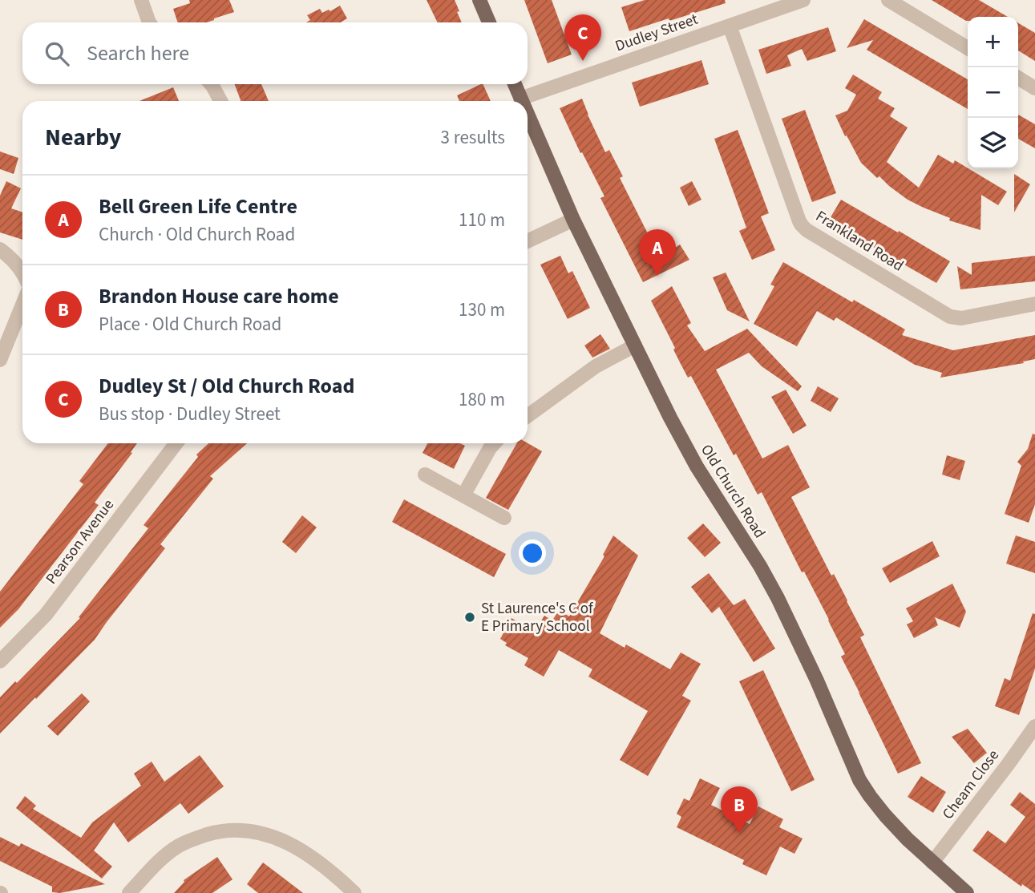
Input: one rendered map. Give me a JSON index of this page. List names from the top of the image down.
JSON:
{
  "streets": {
    "main road": ["Old Church Road"],
    "street": [
      "Dudley Street",
      "Frankland Road",
      "Pearson Avenue",
      "Cheam Close"
    ]
  },
  "crossings": [
    ["Dudley Street", "Frankland Road"],
    ["Dudley Street", "Old Church Road"],
    ["Old Church Road", "Cheam Close"]
  ],
  "places": ["St Laurence's C of E Primary School"],
  "page": {
    "pins": ["C", "A", "B"],
    "map_buttons": ["+", "−"],
    "search": "Search here",
    "heading": ["Nearby", "3 results"],
    "list": [
      {
        "mark": "A",
        "name": "Bell Green Life Centre",
        "note": "Church · Old Church Road",
        "value": "110 m"
      },
      {
        "mark": "B",
        "name": "Brandon House care home",
        "note": "Place · Old Church Road",
        "value": "130 m"
      },
      {
        "mark": "C",
        "name": "Dudley St / Old Church Road",
        "note": "Bus stop · Dudley Street",
        "value": "180 m"
      }
    ]
  }
}
